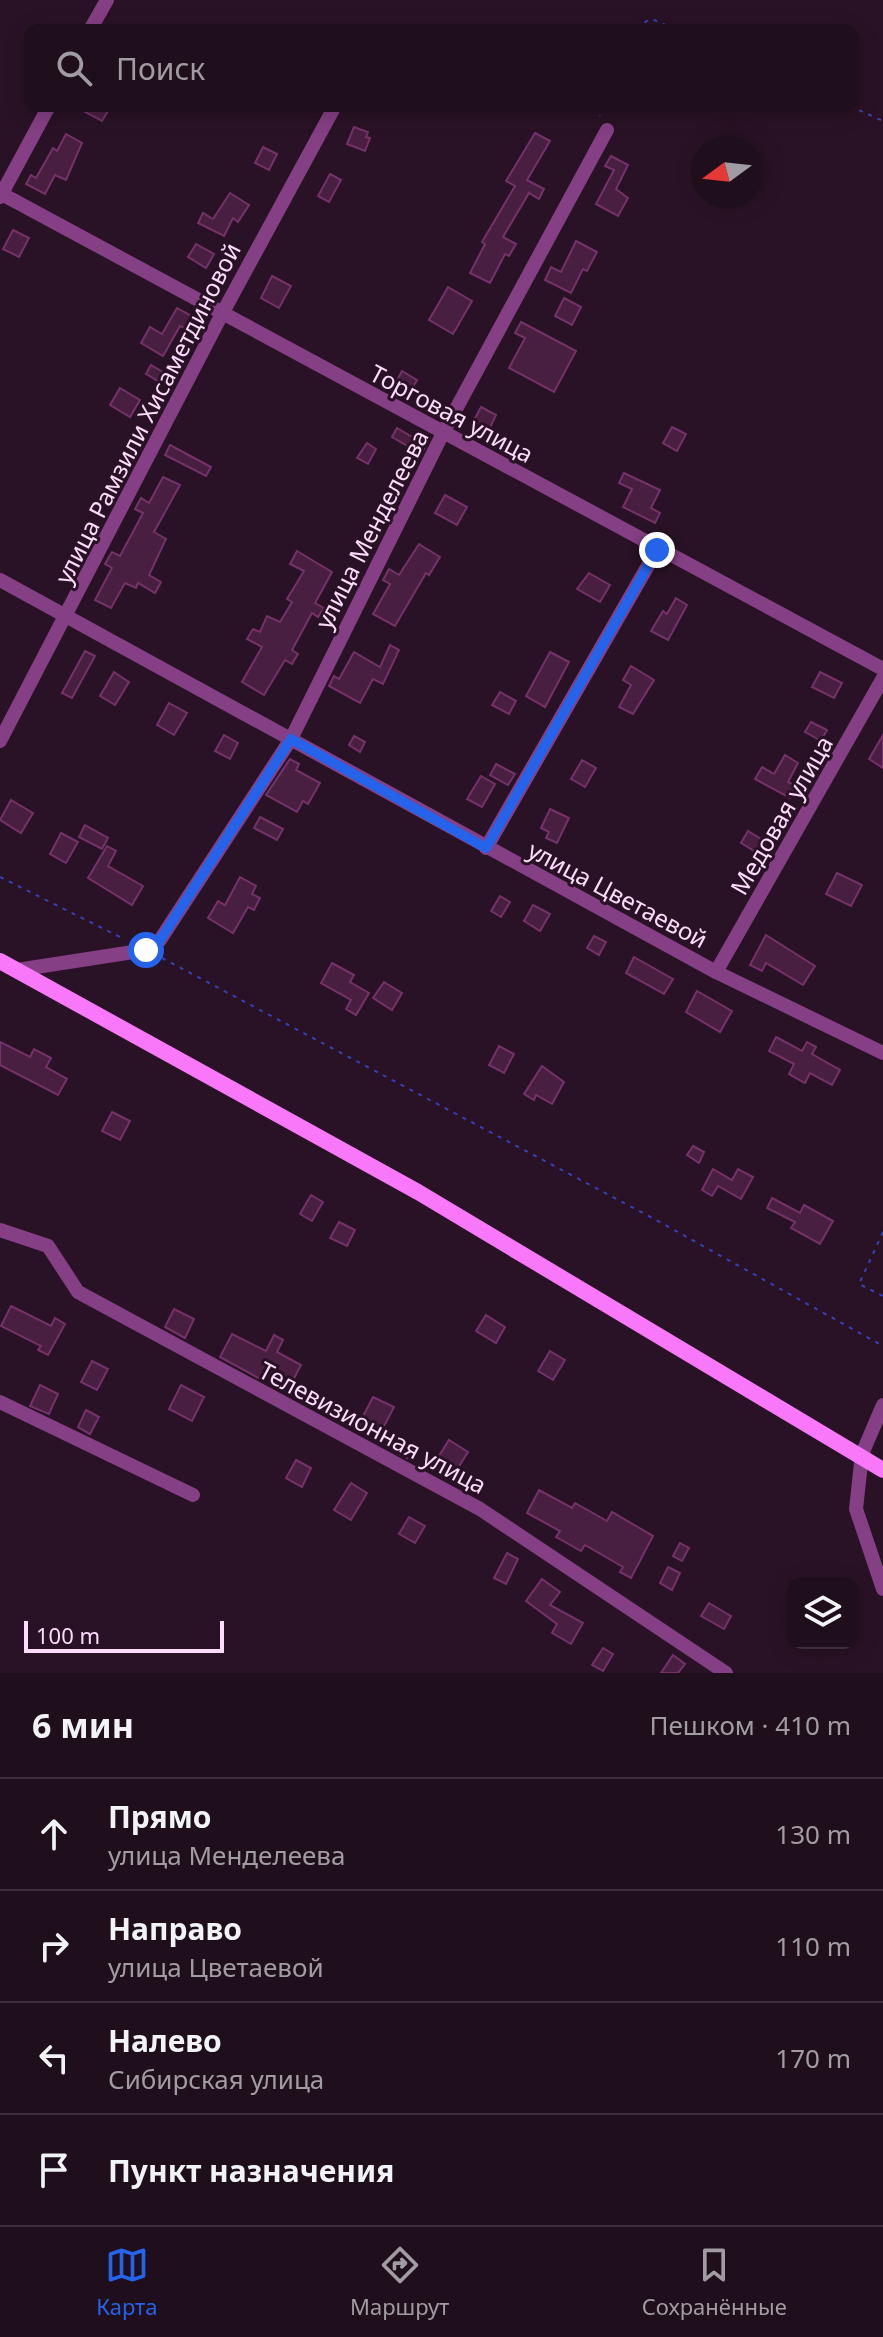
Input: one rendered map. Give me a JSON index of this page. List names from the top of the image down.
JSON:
{
  "streets": {
    "street": [
      "улица Рамзили Хисаметдиновой",
      "Торговая улица",
      "улица Менделеева",
      "Медовая улица",
      "улица Цветаевой",
      "Телевизионная улица"
    ]
  },
  "crossings": [
    ["улица Рамзили Хисаметдиновой", "Торговая улица"],
    ["улица Рамзили Хисаметдиновой", "улица Цветаевой"],
    ["Торговая улица", "улица Менделеева"],
    ["улица Менделеева", "улица Цветаевой"],
    ["Медовая улица", "улица Цветаевой"]
  ],
  "scale_bar": "100 m",
  "north": "left",
  "page": {
    "search": "Поиск",
    "scale": "100 m",
    "heading": ["6 мин", "Пешком · 410 m"],
    "list": [
      ["Прямо", "улица Менделеева", "130 m"],
      ["Направо", "улица Цветаевой", "110 m"],
      ["Налево", "Сибирская улица", "170 m"],
      "Пункт назначения"
    ],
    "nav": ["Карта", "Маршрут", "Сохранённые"]
  }
}
